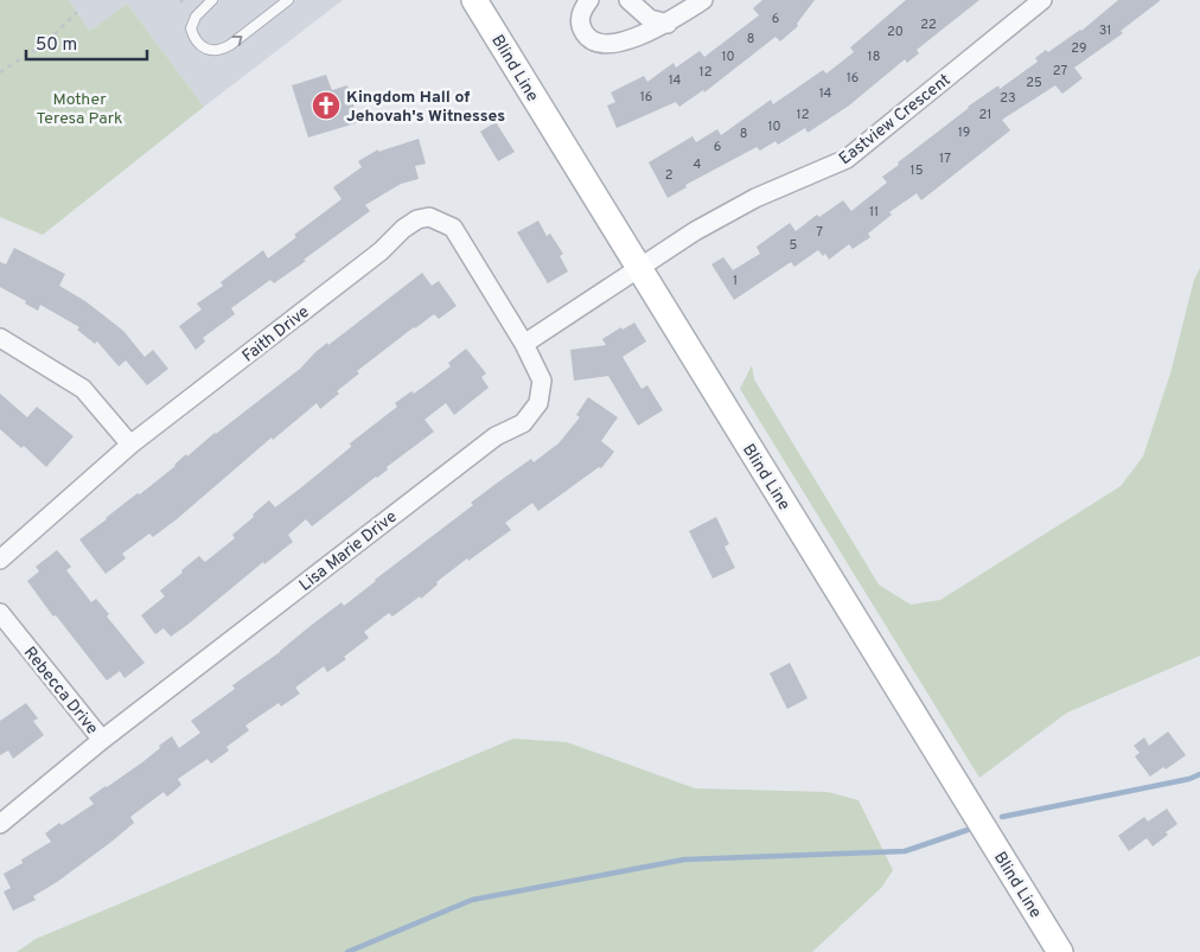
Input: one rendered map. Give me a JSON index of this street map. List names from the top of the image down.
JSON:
{
  "streets": {
    "street": [
      "Blind Line",
      "Eastview Crescent",
      "Faith Drive",
      "Lisa Marie Drive",
      "Rebecca Drive"
    ]
  },
  "crossings": [
    ["Blind Line", "Eastview Crescent"],
    ["Faith Drive", "Lisa Marie Drive"],
    ["Lisa Marie Drive", "Rebecca Drive"]
  ],
  "parks": ["Mother Teresa Park"],
  "places": {
    "church": ["Kingdom Hall of Jehovah's Witnesses"]
  },
  "house_numbers": [
    "6",
    "22",
    "31",
    "20",
    "8",
    "29",
    "10",
    "18",
    "27",
    "12",
    "16",
    "14",
    "25",
    "14",
    "16",
    "23",
    "12",
    "21",
    "10",
    "19",
    "8",
    "6",
    "17",
    "4",
    "15",
    "2",
    "11",
    "7",
    "5",
    "1"
  ],
  "scale_bar": "50 m"
}
